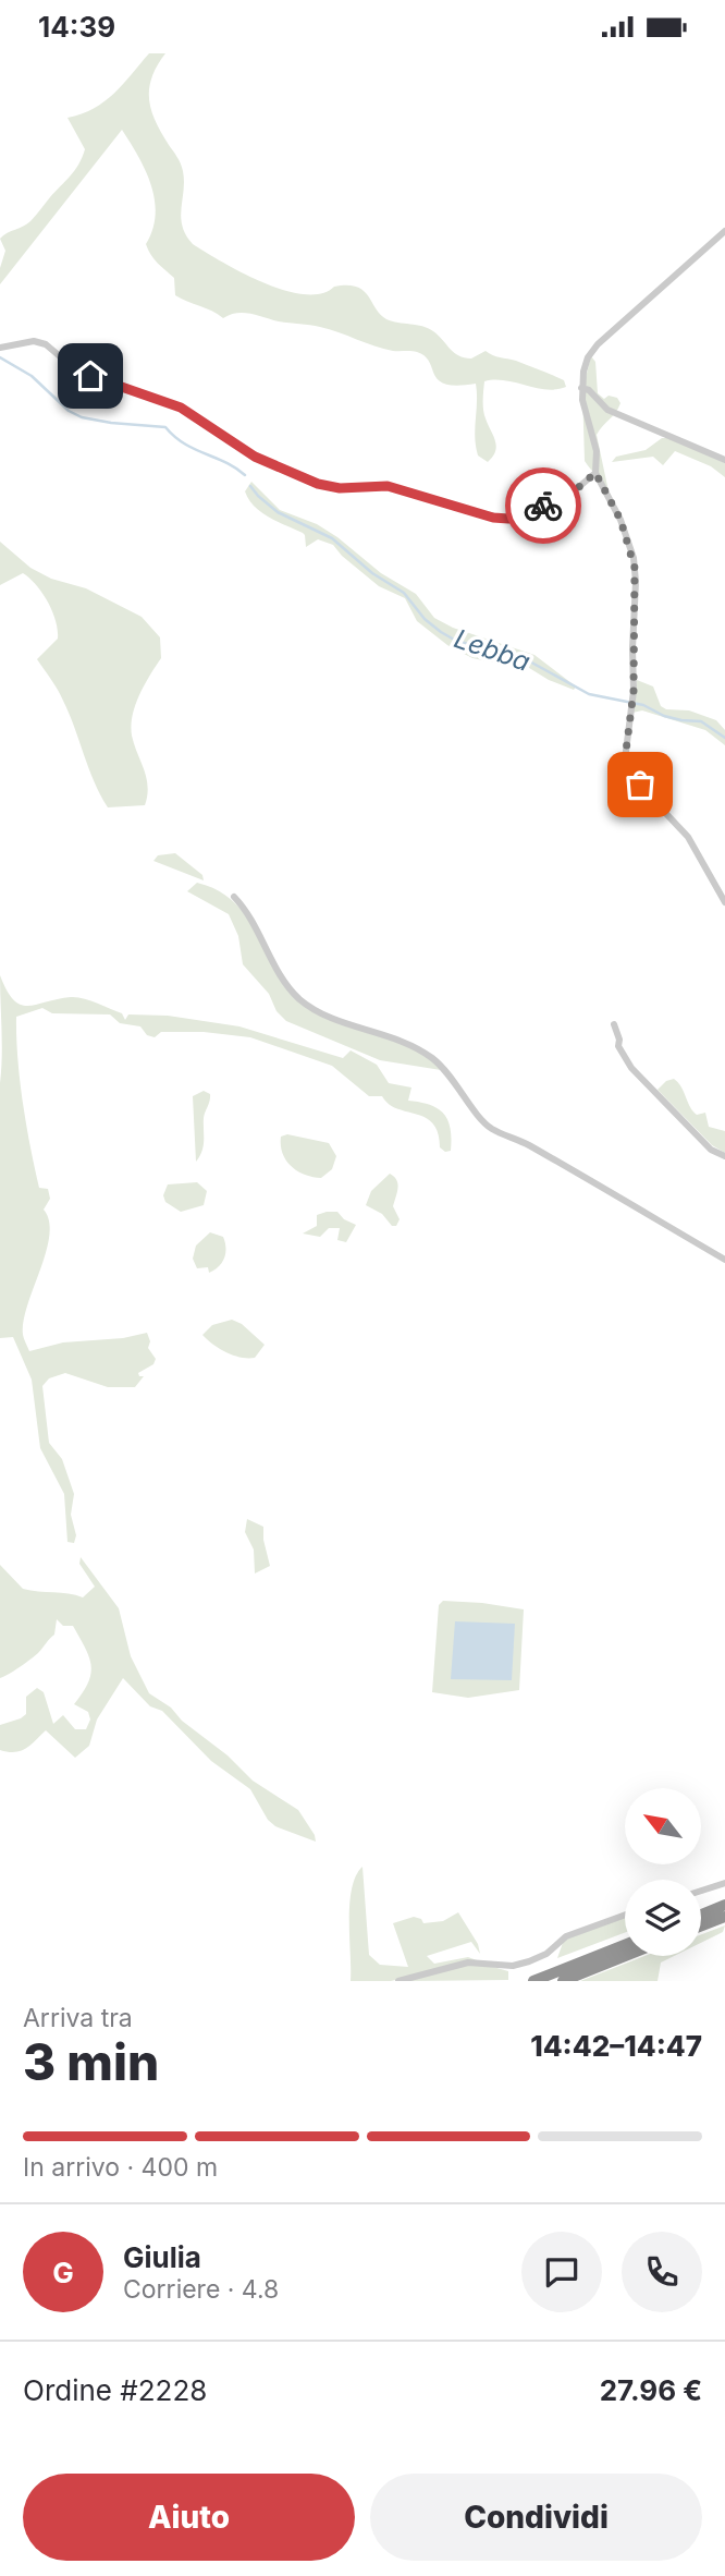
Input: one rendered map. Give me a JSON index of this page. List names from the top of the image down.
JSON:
{
  "water": ["Lebba"],
  "north": "top left",
  "page": {
    "status": "14:39",
    "heading": ["3 min", "Arriva tra", "14:42–14:47"],
    "panel": [
      "Giulia",
      "Corriere · 4.8",
      "Ordine #2228",
      "27.96 €"
    ],
    "bar": "In arrivo · 400 m",
    "round": "G",
    "buttons": ["Aiuto", "Condividi"]
  }
}
